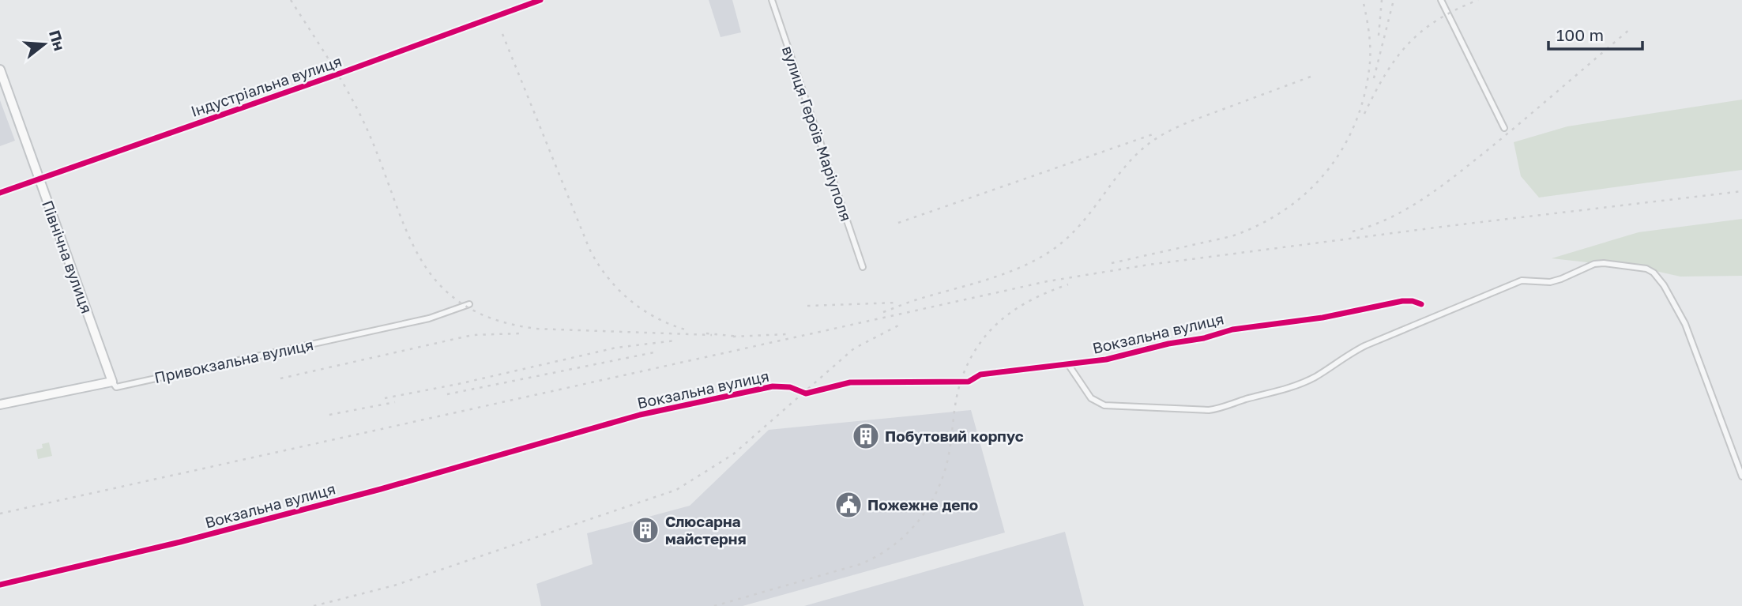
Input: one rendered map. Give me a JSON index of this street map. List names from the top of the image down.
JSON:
{
  "streets": {
    "main road": ["Північна вулиця", "Привокзальна вулиця"],
    "street": ["Індустріальна вулиця", "вулиця Героїв Маріуполя", "Вокзальна вулиця"]
  },
  "crossings": [
    ["Індустріальна вулиця", "Північна вулиця"],
    ["Північна вулиця", "Привокзальна вулиця"]
  ],
  "places": {
    "building": ["Побутовий корпус", "Слюсарна майстерня"],
    "public building": ["Пожежне депо"]
  },
  "scale_bar": "100 m",
  "north": "right"
}
